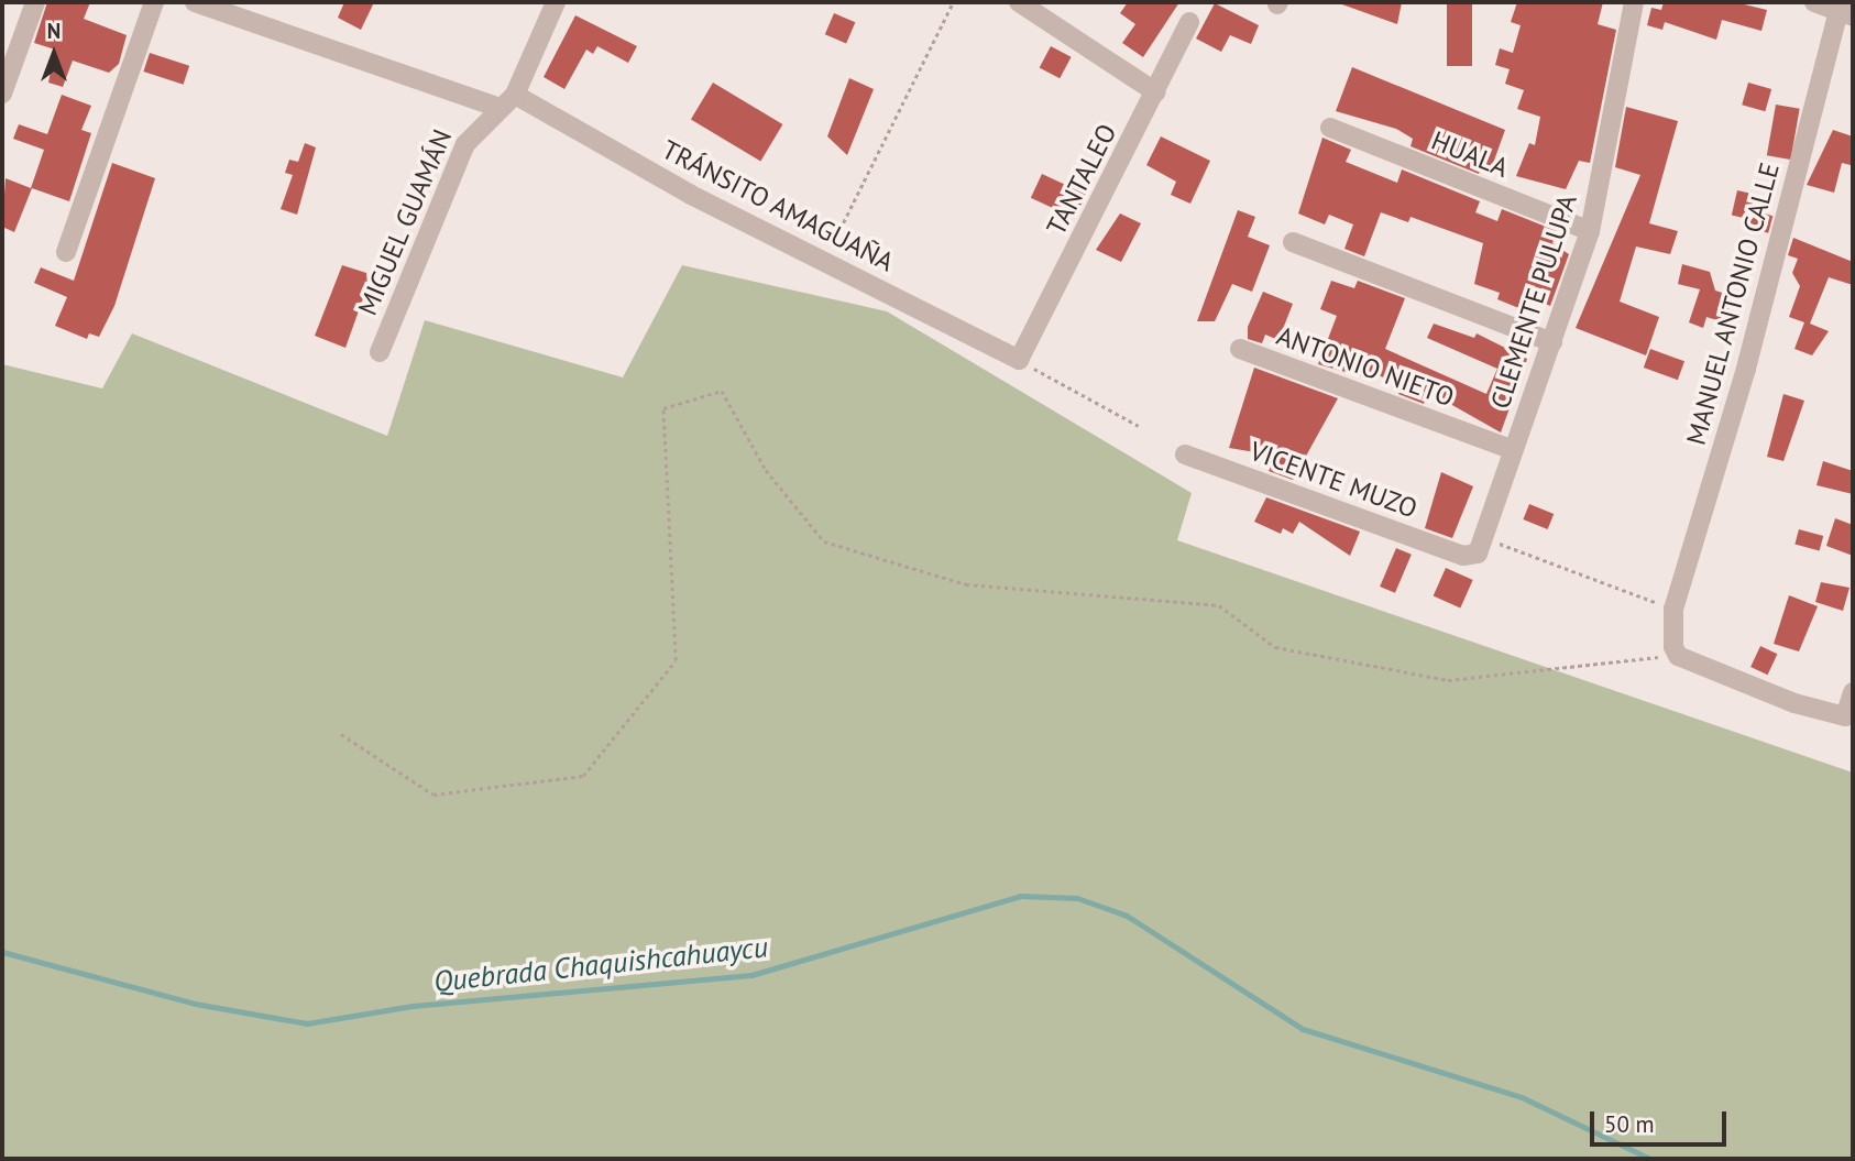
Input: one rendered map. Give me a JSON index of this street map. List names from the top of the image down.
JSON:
{
  "streets": {
    "street": [
      "HUALA",
      "TANTALEO",
      "TRÁNSITO AMAGUAÑA",
      "MIGUEL GUAMÁN",
      "CLEMENTE PULUPA",
      "MANUEL ANTONIO CALLE",
      "ANTONIO NIETO",
      "VICENTE MUZO"
    ]
  },
  "crossings": [
    ["HUALA", "CLEMENTE PULUPA"],
    ["TANTALEO", "TRÁNSITO AMAGUAÑA"],
    ["TRÁNSITO AMAGUAÑA", "MIGUEL GUAMÁN"],
    ["CLEMENTE PULUPA", "ANTONIO NIETO"],
    ["CLEMENTE PULUPA", "VICENTE MUZO"]
  ],
  "water": ["Quebrada Chaquishcahuaycu"],
  "scale_bar": "50 m",
  "north": "top"
}
